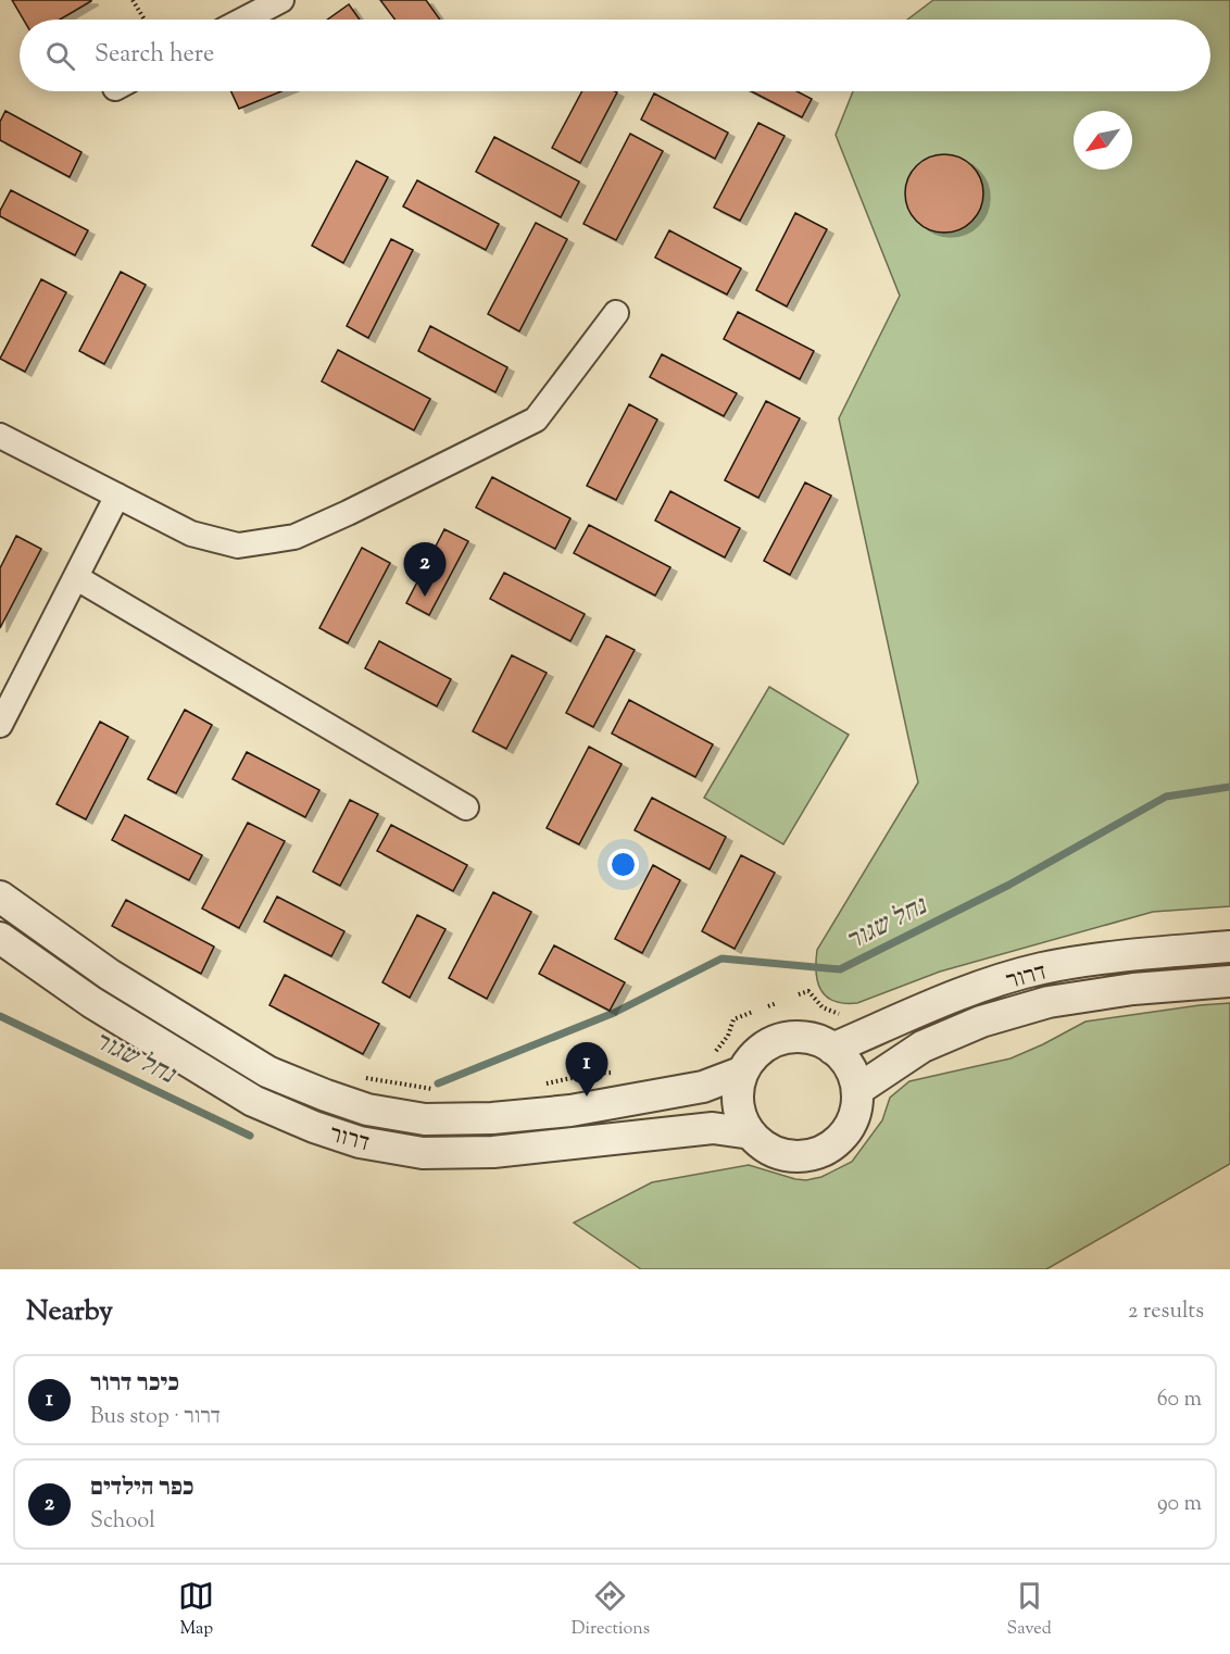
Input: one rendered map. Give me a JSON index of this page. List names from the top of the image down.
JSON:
{
  "streets": {
    "street": ["דרור"]
  },
  "water": ["נחל שגור"],
  "north": "bottom left",
  "page": {
    "search": "Search here",
    "pins": ["2", "1"],
    "heading": ["Nearby", "2 results"],
    "list": [
      {
        "mark": "1",
        "name": "כיכר דרור",
        "note": "Bus stop · דרור",
        "value": "60 m"
      },
      {
        "mark": "2",
        "name": "כפר הילדים",
        "note": "School",
        "value": "90 m"
      }
    ],
    "nav": ["Map", "Directions", "Saved"]
  }
}
